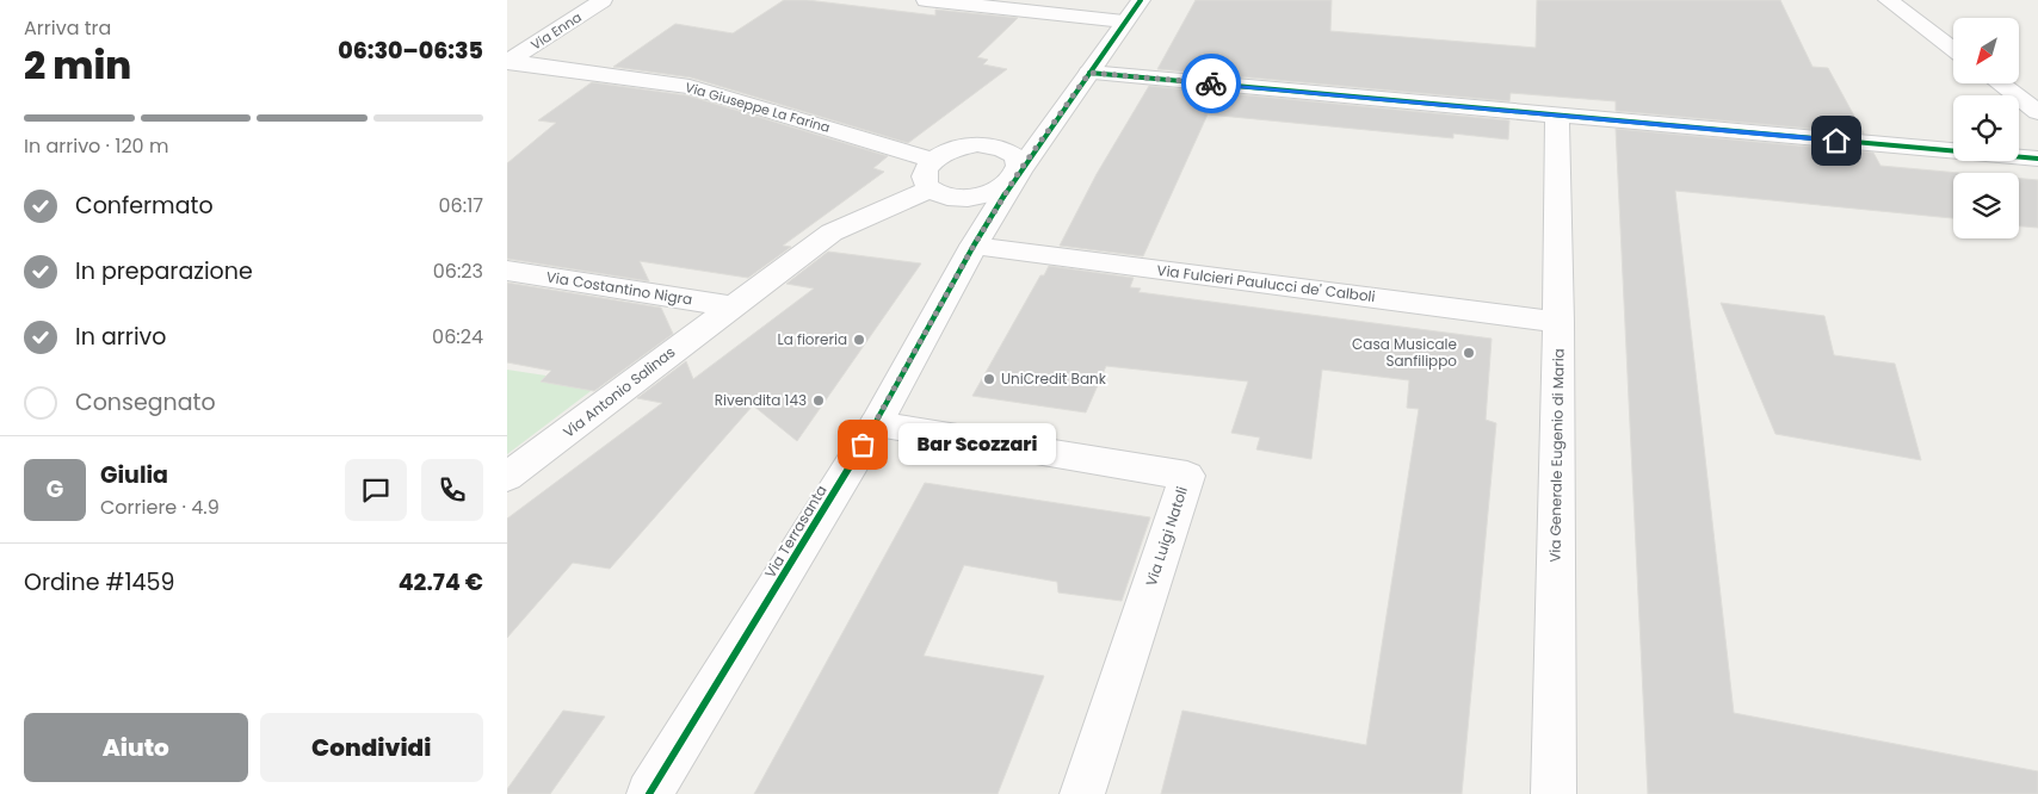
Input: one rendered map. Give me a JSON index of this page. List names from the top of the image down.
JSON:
{
  "streets": {
    "street": [
      "Via Enna",
      "Via Giuseppe La Farina",
      "Via Fulcieri Paulucci de' Calboli",
      "Via Costantino Nigra",
      "Via Antonio Salinas",
      "Via Generale Eugenio di Maria",
      "Via Terrasanta",
      "Via Luigi Natoli"
    ]
  },
  "crossings": [
    ["Via Enna", "Via Giuseppe La Farina"],
    ["Via Fulcieri Paulucci de' Calboli", "Via Generale Eugenio di Maria"],
    ["Via Fulcieri Paulucci de' Calboli", "Via Terrasanta"],
    ["Via Costantino Nigra", "Via Antonio Salinas"],
    ["Via Terrasanta", "Via Luigi Natoli"]
  ],
  "places": [
    "La fioreria",
    "Casa Musicale Sanfilippo",
    "UniCredit Bank",
    "Rivendita 143",
    "Bar Scozzari"
  ],
  "north": "bottom left",
  "page": {
    "heading": ["2 min", "Arriva tra", "06:30–06:35"],
    "panel": [
      "Giulia",
      "Corriere · 4.9",
      "Ordine #1459",
      "42.74 €"
    ],
    "bar": "In arrivo · 120 m",
    "list": [
      ["Confermato", "06:17"],
      ["In preparazione", "06:23"],
      ["In arrivo", "06:24"],
      "Consegnato"
    ],
    "bubble": "Bar Scozzari",
    "round": "G",
    "buttons": ["Aiuto", "Condividi"]
  }
}
